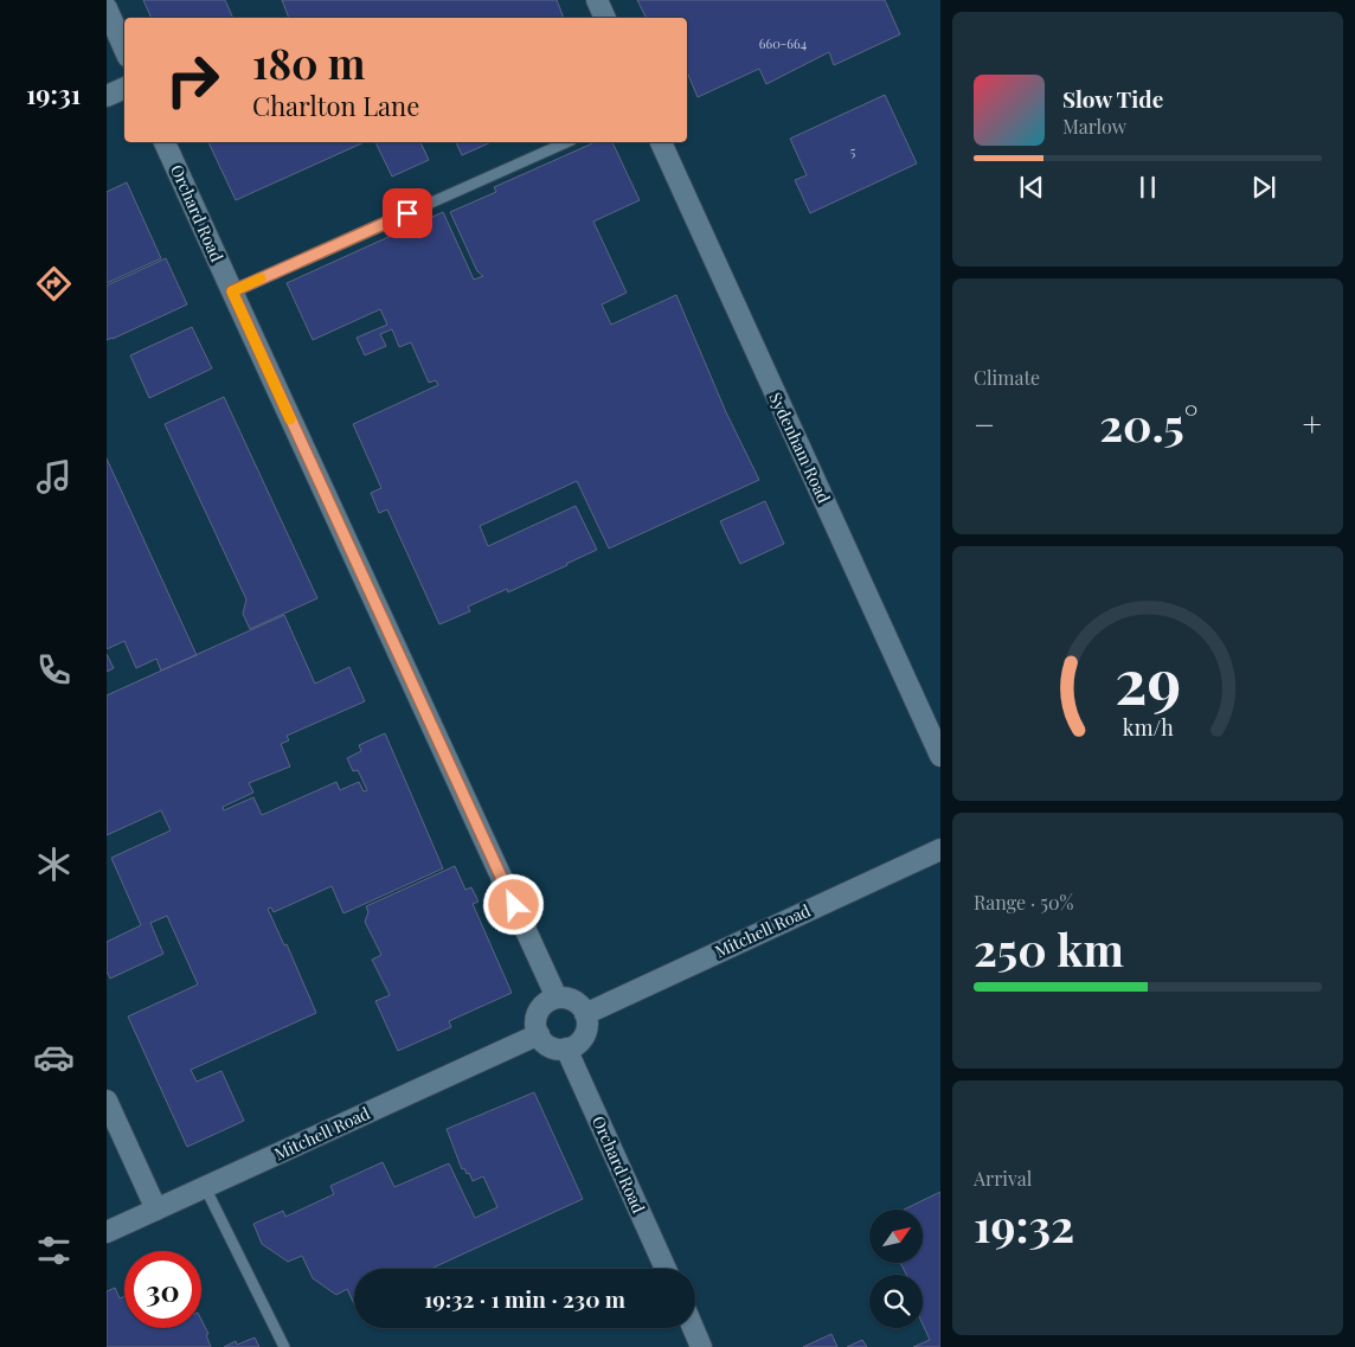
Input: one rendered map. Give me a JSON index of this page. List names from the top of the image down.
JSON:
{
  "streets": {
    "street": ["Orchard Road", "Sydenham Road", "Mitchell Road"]
  },
  "crossings": [
    ["Orchard Road", "Mitchell Road"]
  ],
  "house_numbers": ["660-664", "5"],
  "north": "top right",
  "page": {
    "tabs": "19:31",
    "turn": ["180 m", "Charlton Lane"],
    "song": ["Slow Tide", "Marlow"],
    "tile": [
      "Climate",
      ["Range · 50%", "250 km"],
      ["Arrival", "19:32"]
    ],
    "heat": ["−", "20.5°", "+"],
    "limit": "30",
    "trip": "19:32 · 1 min · 230 m",
    "gauge": ["29", "km/h"]
  }
}
